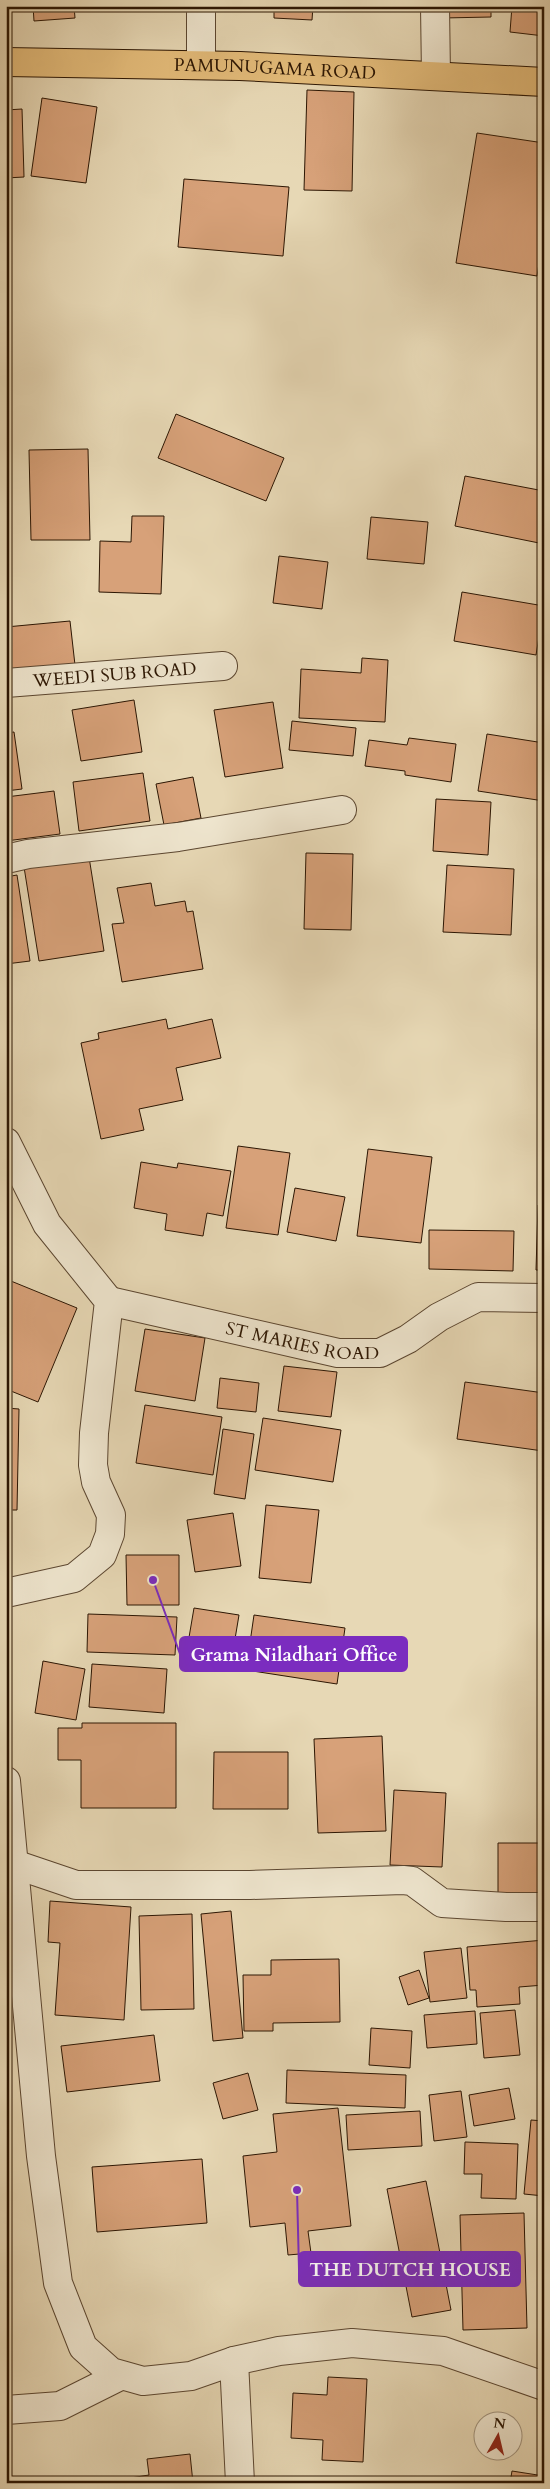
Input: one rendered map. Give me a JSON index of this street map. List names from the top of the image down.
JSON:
{
  "streets": {
    "main road": ["PAMUNUGAMA ROAD"],
    "street": ["WEEDI SUB ROAD", "ST MARIES ROAD"]
  },
  "places": ["Grama Niladhari Office", "THE DUTCH HOUSE"],
  "north": "top"
}
